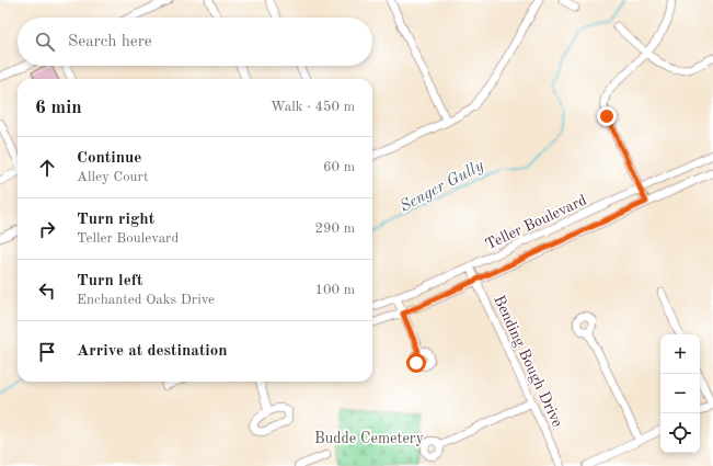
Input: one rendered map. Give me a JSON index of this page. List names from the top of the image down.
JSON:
{
  "streets": {
    "street": ["Teller Boulevard", "Bending Bough Drive"]
  },
  "crossings": [
    ["Teller Boulevard", "Bending Bough Drive"]
  ],
  "water": ["Senger Gully"],
  "parks": ["Budde Cemetery"],
  "page": {
    "search": "Search here",
    "heading": ["6 min", "Walk · 450 m"],
    "list": [
      ["Continue", "Alley Court", "60 m"],
      ["Turn right", "Teller Boulevard", "290 m"],
      ["Turn left", "Enchanted Oaks Drive", "100 m"],
      "Arrive at destination"
    ],
    "map_buttons": ["+", "−"]
  }
}
